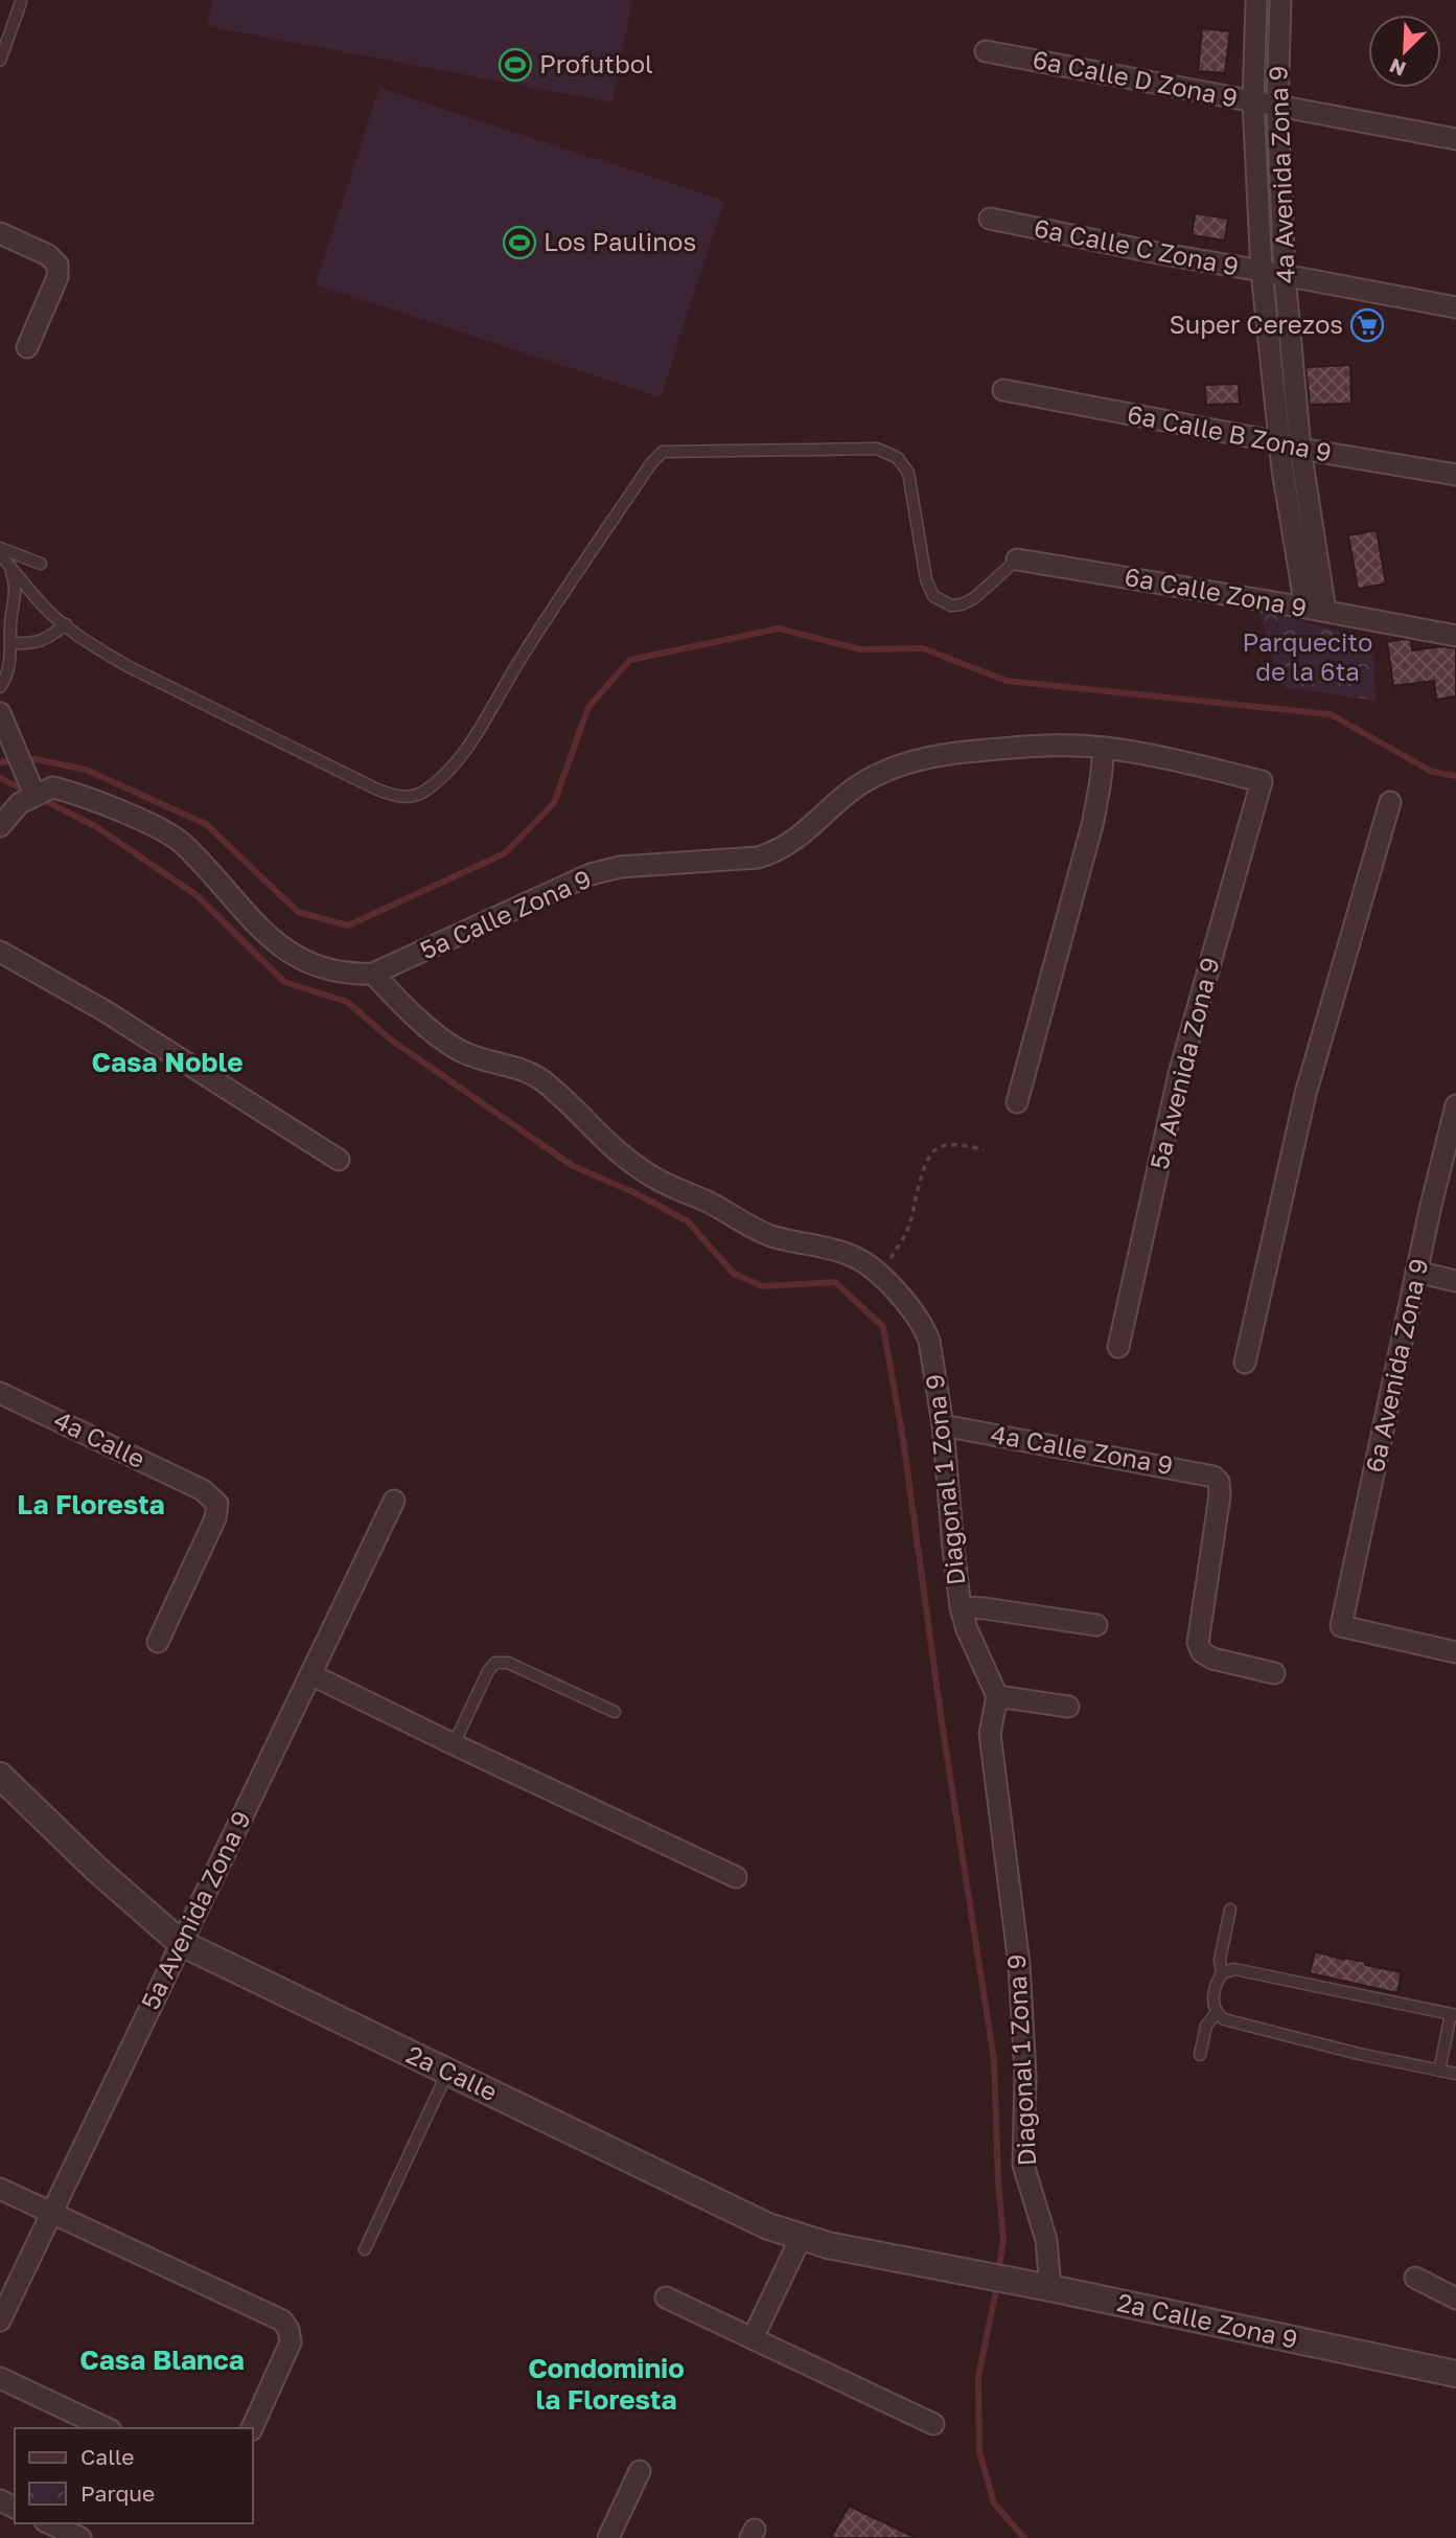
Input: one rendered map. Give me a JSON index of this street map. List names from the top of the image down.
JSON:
{
  "streets": {
    "street": [
      "6a Calle D Zona 9",
      "4a Avenida Zona 9",
      "6a Calle C Zona 9",
      "6a Calle B Zona 9",
      "6a Calle Zona 9",
      "5a Calle Zona 9",
      "5a Avenida Zona 9",
      "6a Avenida Zona 9",
      "4a Calle",
      "4a Calle Zona 9",
      "Diagonal 1 Zona 9",
      "2a Calle",
      "2a Calle Zona 9"
    ]
  },
  "crossings": [
    ["6a Calle D Zona 9", "4a Avenida Zona 9"],
    ["4a Avenida Zona 9", "6a Calle C Zona 9"],
    ["4a Avenida Zona 9", "6a Calle B Zona 9"],
    ["4a Avenida Zona 9", "6a Calle Zona 9"],
    ["5a Calle Zona 9", "5a Avenida Zona 9"],
    ["5a Calle Zona 9", "Diagonal 1 Zona 9"],
    ["5a Avenida Zona 9", "2a Calle"],
    ["4a Calle Zona 9", "Diagonal 1 Zona 9"],
    ["Diagonal 1 Zona 9", "2a Calle Zona 9"],
    ["2a Calle", "2a Calle Zona 9"]
  ],
  "districts": [
    "Casa Noble",
    "La Floresta",
    "Casa Blanca",
    "Condominio la Floresta"
  ],
  "parks": ["Parquecito de la 6ta"],
  "places": {
    "sports": ["Profutbol", "Los Paulinos"],
    "supermarket": ["Super Cerezos"]
  },
  "legend": ["Calle", "Parque"],
  "north": "bottom left"
}
